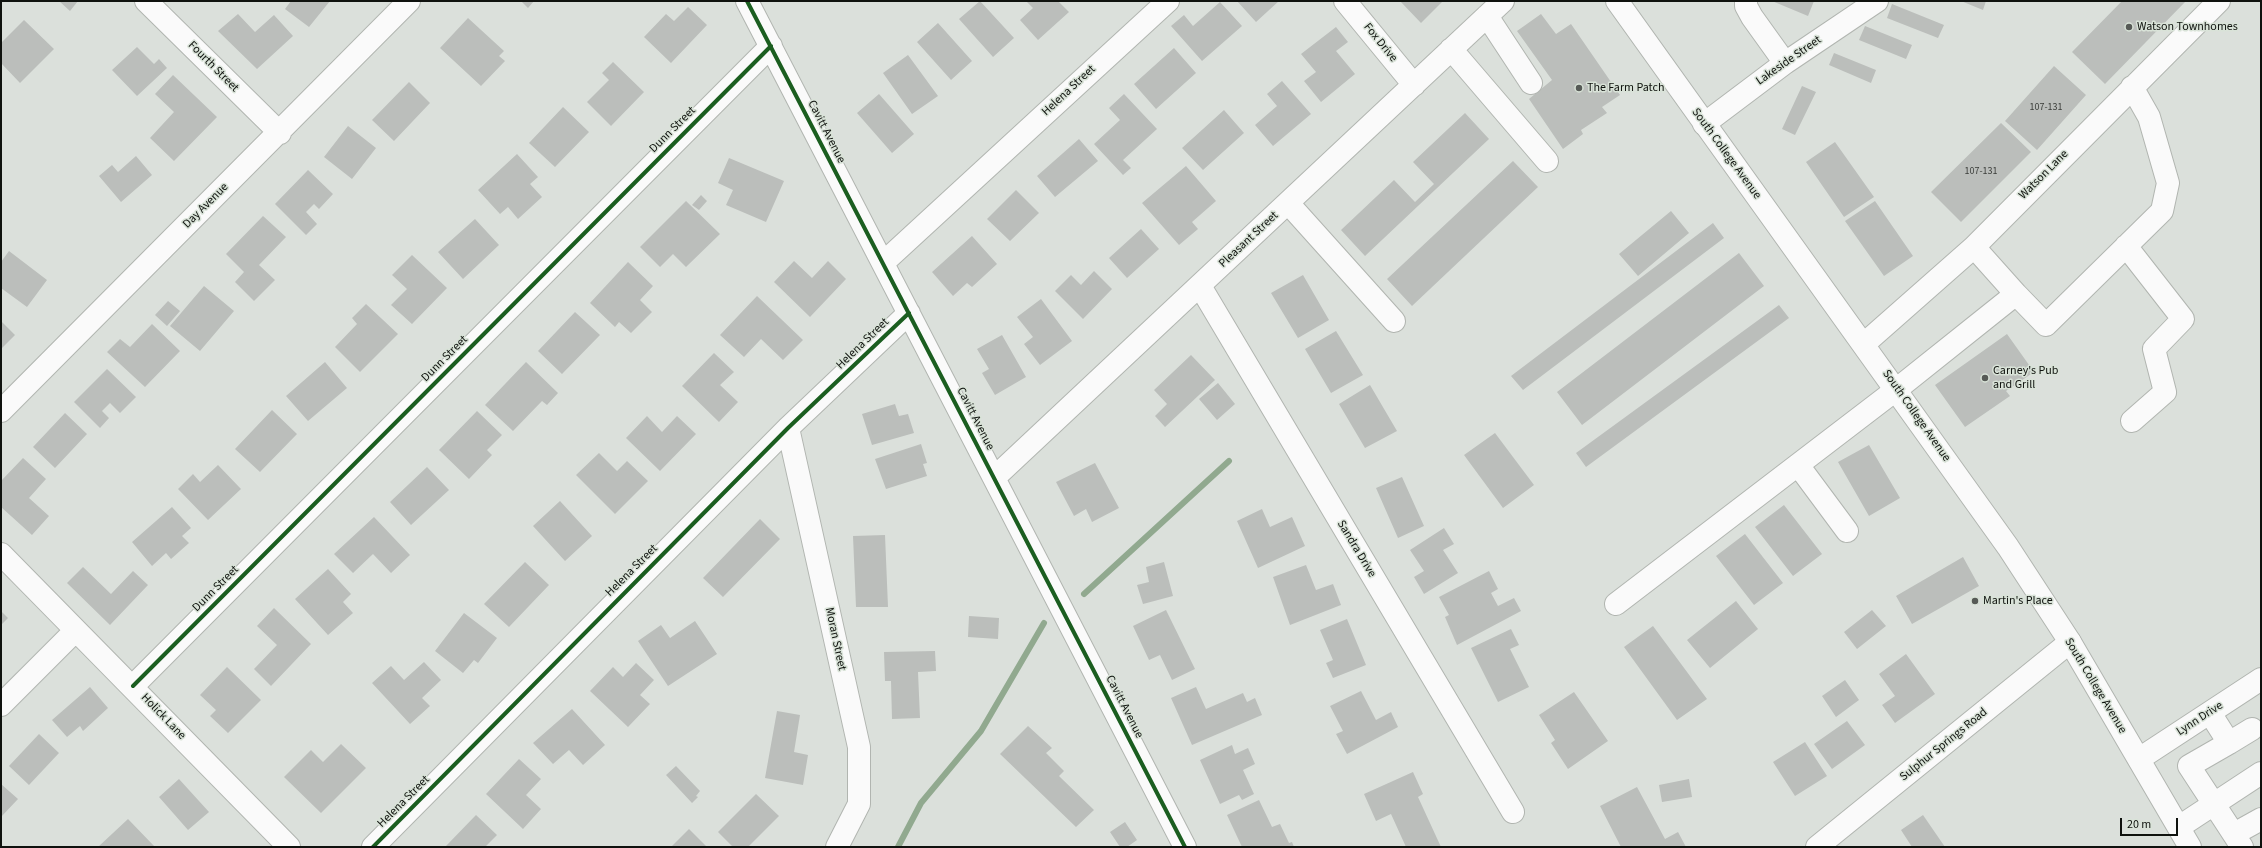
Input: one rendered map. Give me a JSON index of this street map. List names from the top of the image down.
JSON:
{
  "streets": {
    "street": [
      "Fox Drive",
      "Lakeside Street",
      "Fourth Street",
      "Helena Street",
      "Dunn Street",
      "Cavitt Avenue",
      "South College Avenue",
      "Watson Lane",
      "Day Avenue",
      "Pleasant Street",
      "Sandra Drive",
      "Moran Street",
      "Holick Lane",
      "Lynn Drive",
      "Sulphur Springs Road"
    ]
  },
  "crossings": [
    ["Fox Drive", "Pleasant Street"],
    ["Lakeside Street", "South College Avenue"],
    ["Fourth Street", "Day Avenue"],
    ["Helena Street", "Cavitt Avenue"],
    ["Helena Street", "Moran Street"],
    ["Dunn Street", "Cavitt Avenue"],
    ["Dunn Street", "Holick Lane"],
    ["Cavitt Avenue", "Pleasant Street"],
    ["South College Avenue", "Watson Lane"],
    ["South College Avenue", "Lynn Drive"],
    ["South College Avenue", "Sulphur Springs Road"],
    ["Pleasant Street", "Sandra Drive"]
  ],
  "places": [
    "Watson Townhomes",
    "The Farm Patch",
    "Carney's Pub and Grill",
    "Martin's Place"
  ],
  "house_numbers": ["107-131", "107-131"],
  "scale_bar": "20 m"
}
